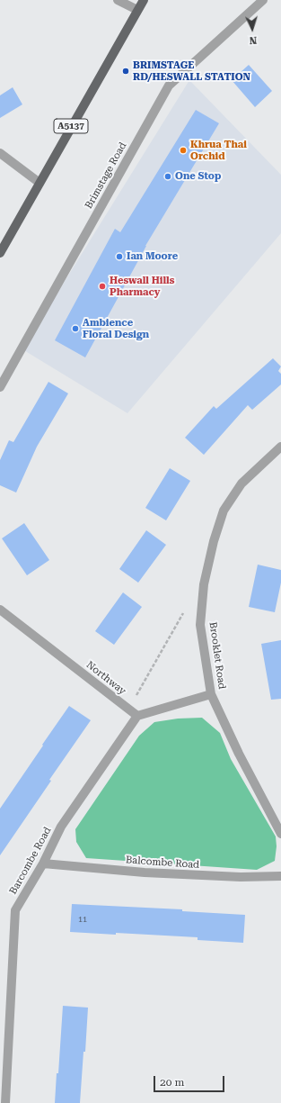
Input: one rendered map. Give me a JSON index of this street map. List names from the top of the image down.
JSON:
{
  "streets": {
    "main road": ["A5137"],
    "street": [
      "Brimstage Road",
      "Brooklet Road",
      "Northway",
      "Barcombe Road",
      "Balcombe Road"
    ]
  },
  "crossings": [
    ["Northway", "Barcombe Road"],
    ["Barcombe Road", "Balcombe Road"]
  ],
  "places": [
    "BRIMSTAGE RD/HESWALL STATION",
    "Khrua Thai Orchid",
    "One Stop",
    "Ian Moore",
    "Heswall Hills Pharmacy",
    "Ambience Floral Design"
  ],
  "house_numbers": ["11"],
  "scale_bar": "20 m",
  "north": "bottom"
}
